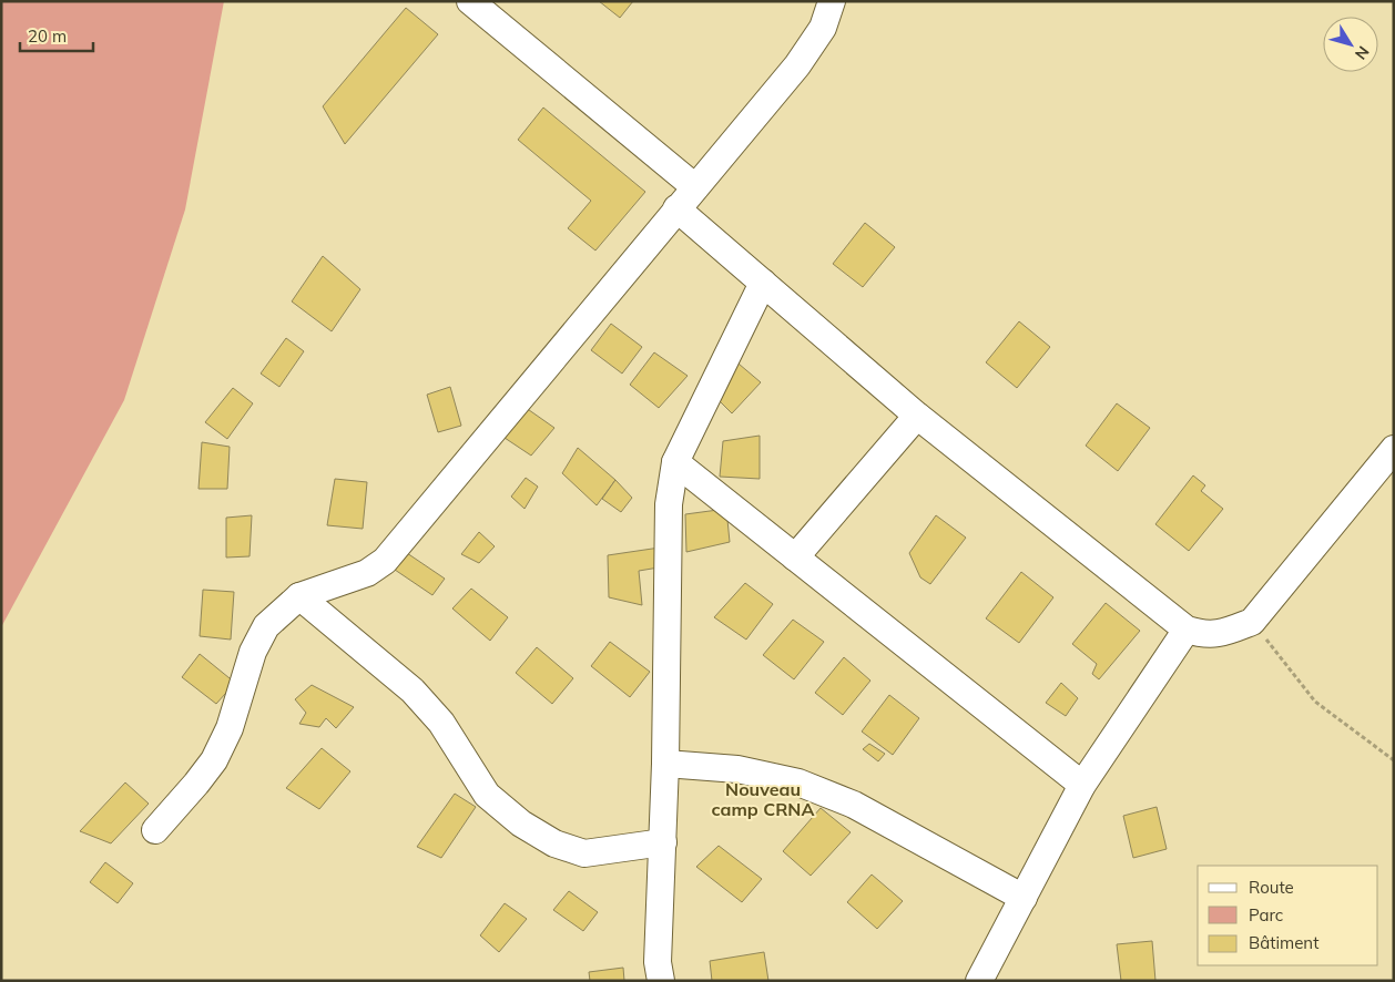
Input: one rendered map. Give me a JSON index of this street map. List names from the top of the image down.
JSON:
{
  "districts": ["Nouveau camp CRNA"],
  "legend": ["Route", "Parc", "Bâtiment"],
  "scale_bar": "20 m",
  "north": "bottom right"
}
